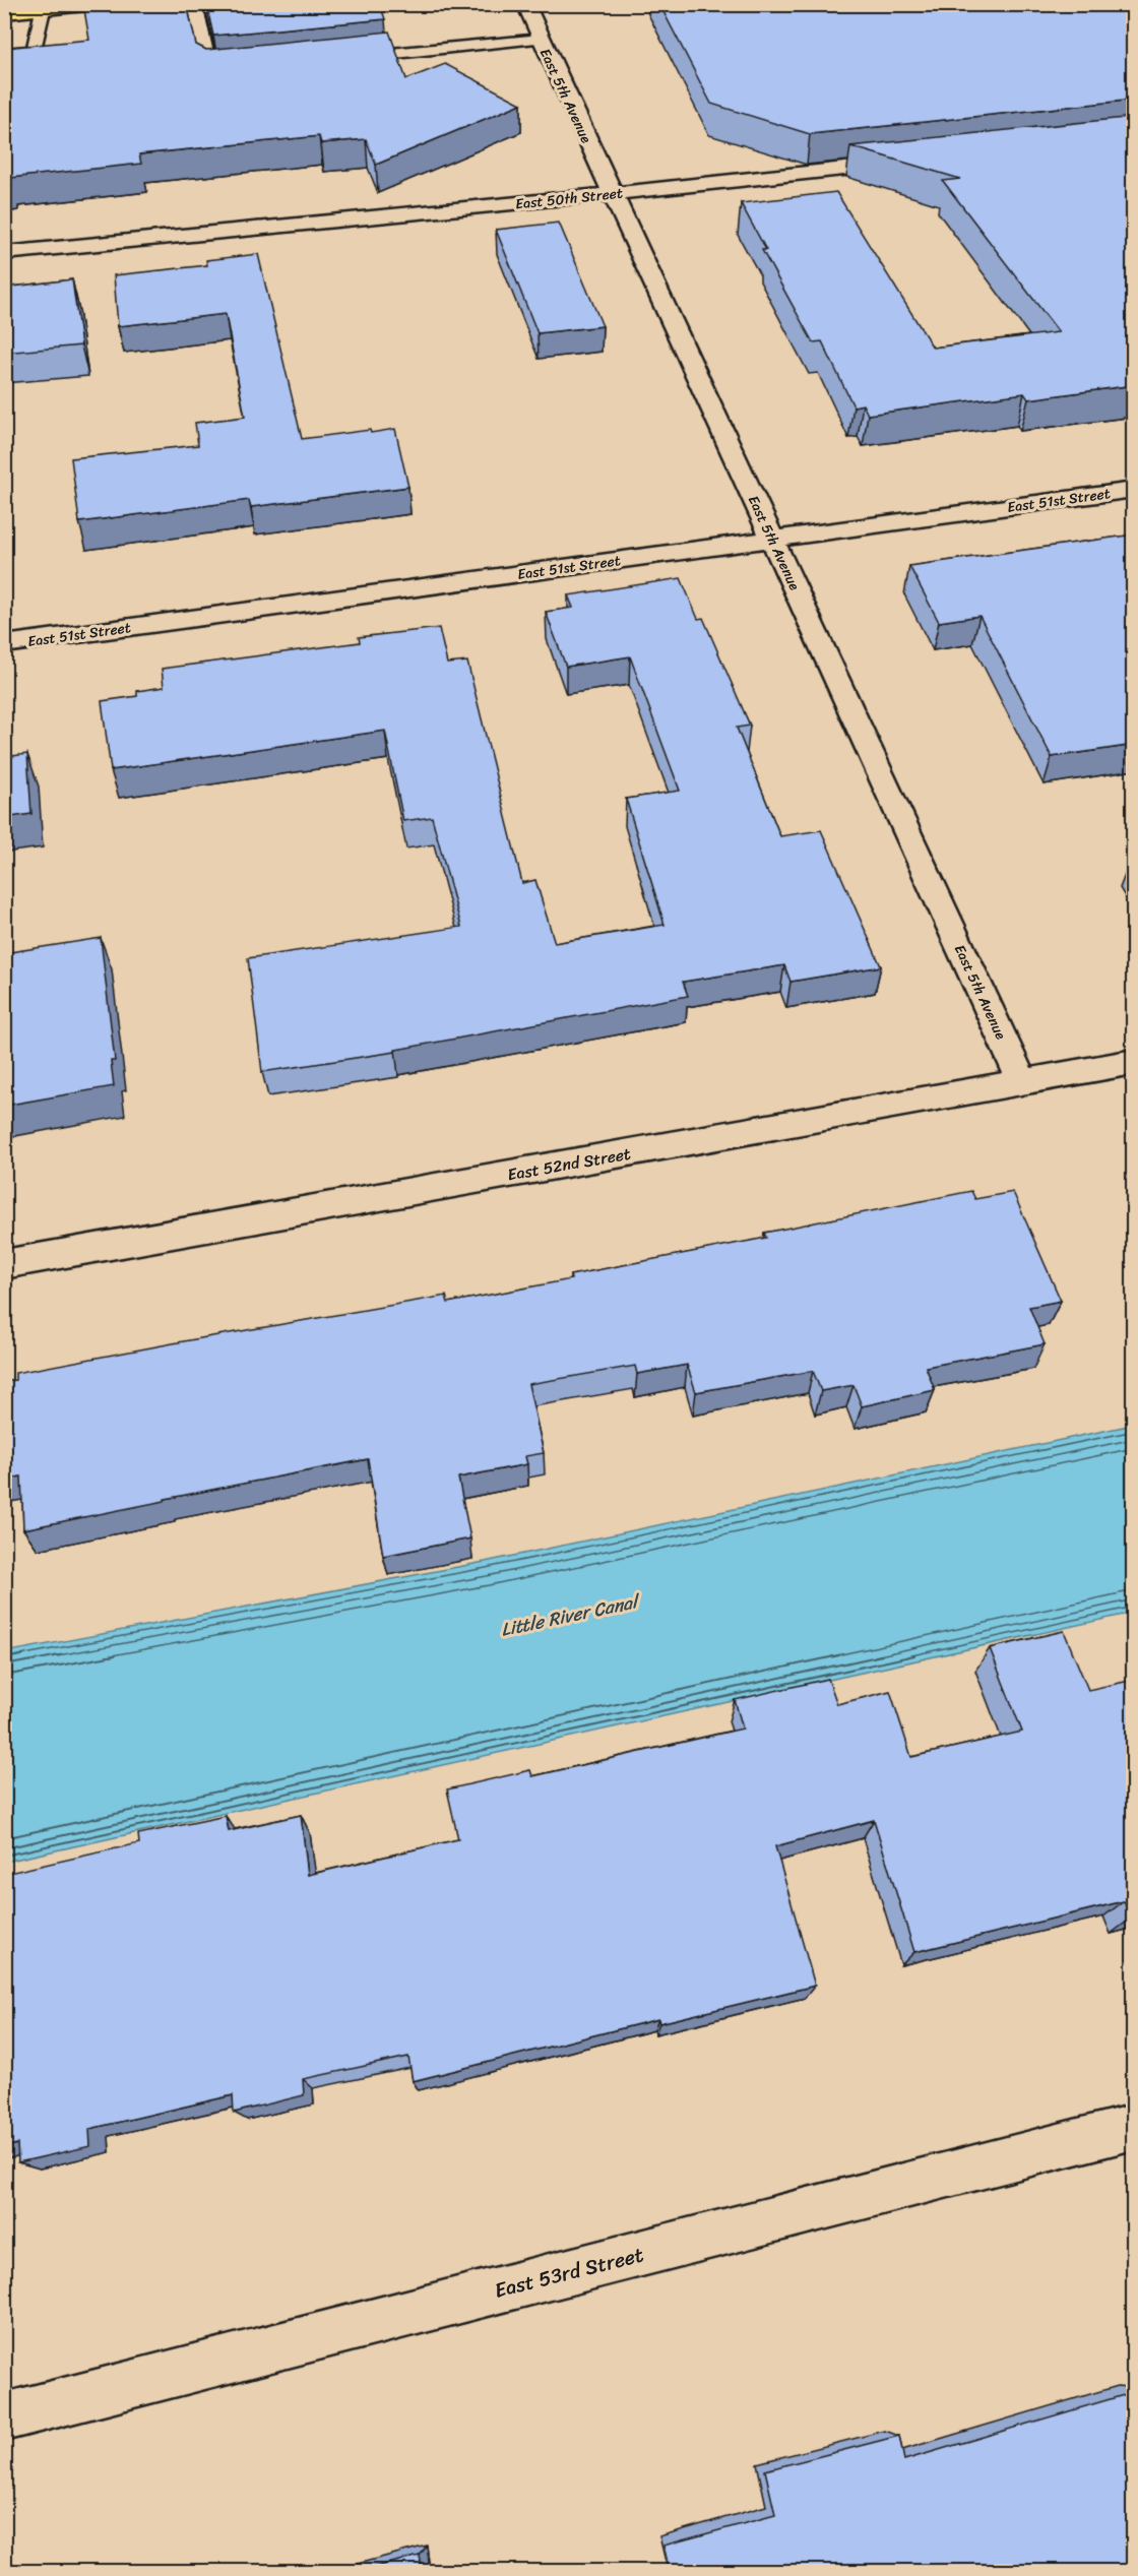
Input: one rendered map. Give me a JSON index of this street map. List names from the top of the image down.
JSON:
{
  "streets": {
    "street": [
      "East 5th Avenue",
      "East 50th Street",
      "East 51st Street",
      "East 52nd Street",
      "East 53rd Street"
    ]
  },
  "crossings": [
    ["East 5th Avenue", "East 50th Street"],
    ["East 5th Avenue", "East 51st Street"],
    ["East 5th Avenue", "East 52nd Street"]
  ],
  "water": ["Little River Canal"]
}
